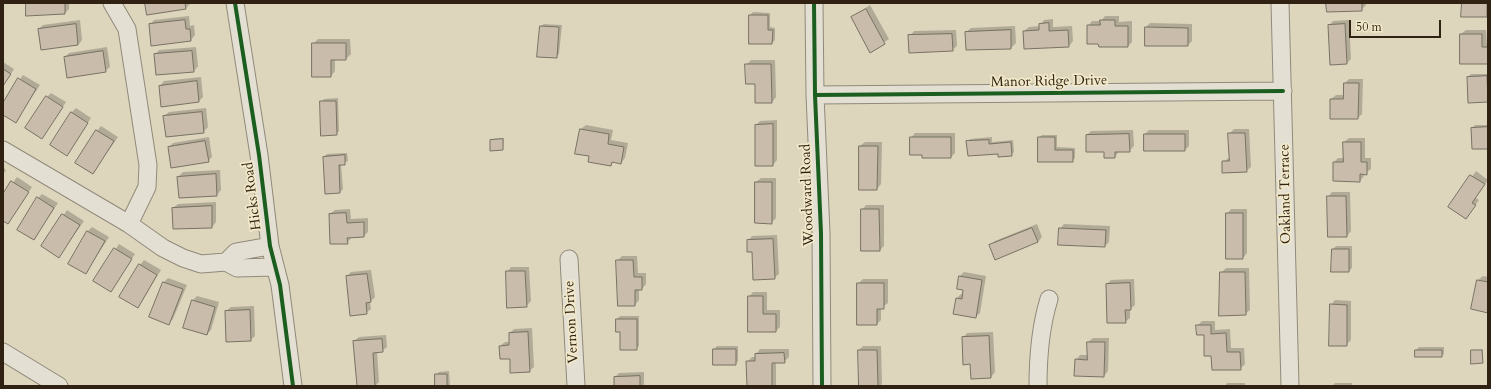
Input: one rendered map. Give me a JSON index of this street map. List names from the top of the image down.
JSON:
{
  "streets": {
    "street": [
      "Manor Ridge Drive",
      "Oakland Terrace",
      "Woodward Road",
      "Hicks Road",
      "Vernon Drive"
    ]
  },
  "crossings": [
    ["Manor Ridge Drive", "Oakland Terrace"],
    ["Manor Ridge Drive", "Woodward Road"]
  ],
  "scale_bar": "50 m"
}
